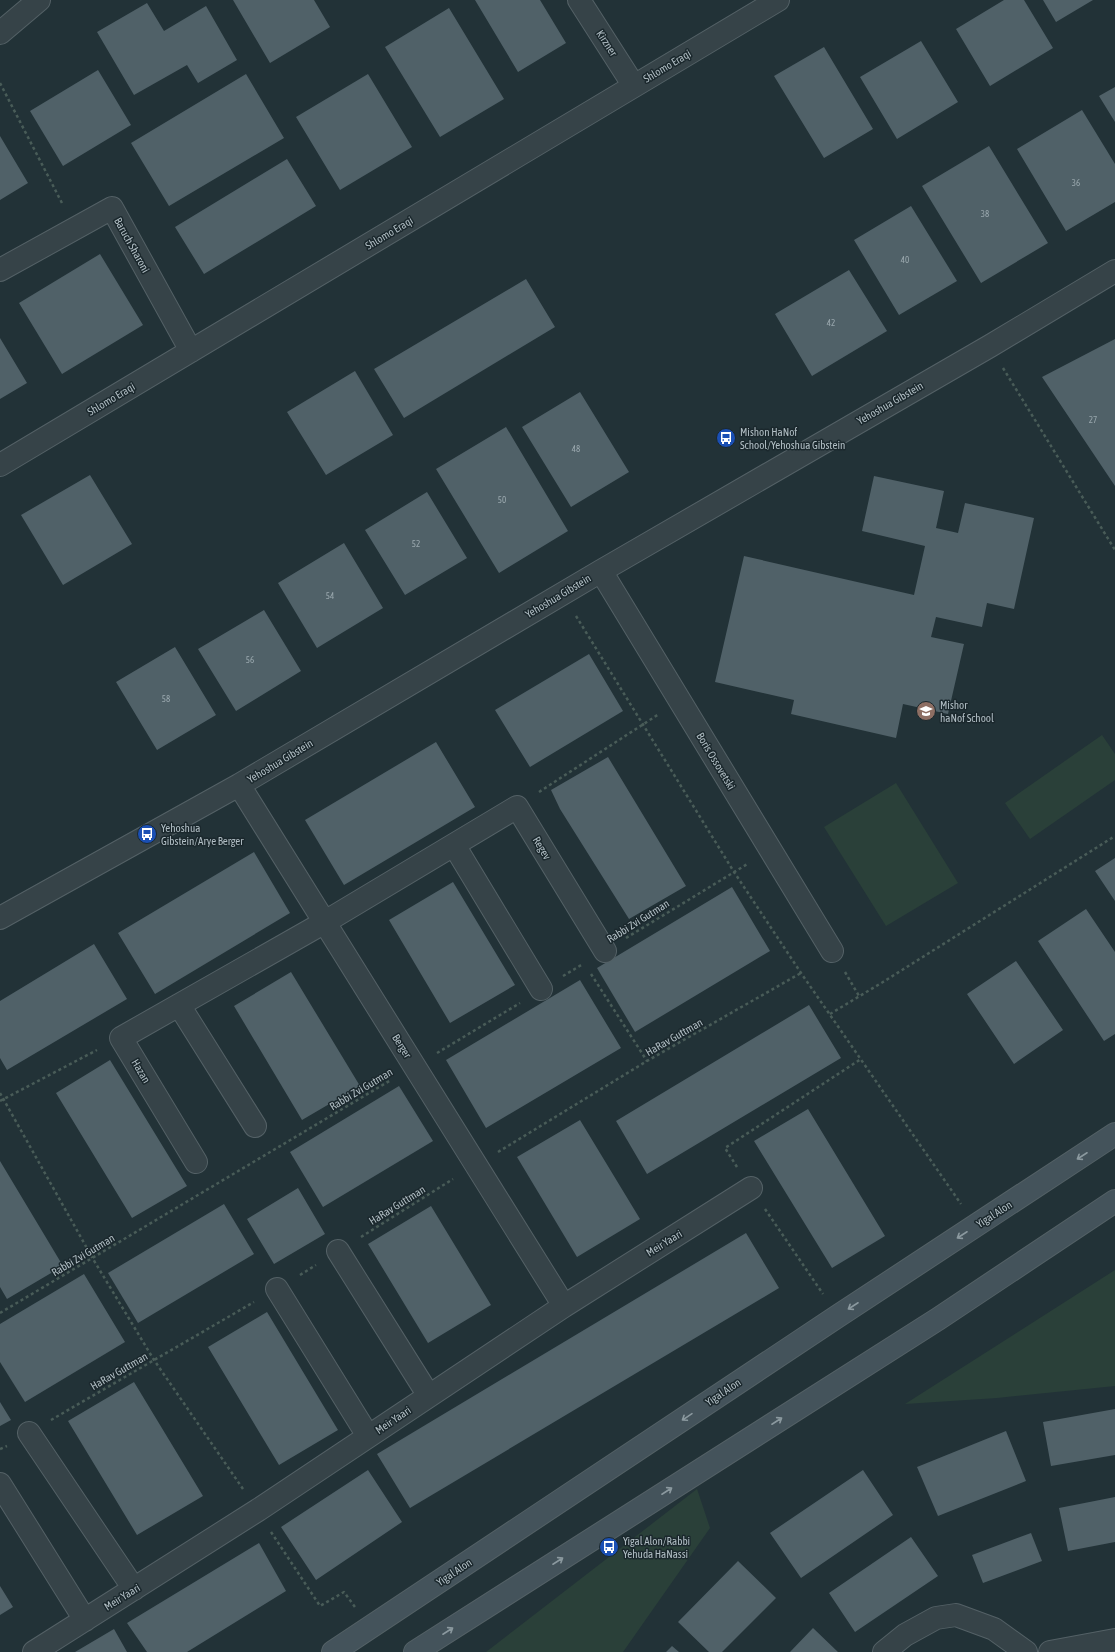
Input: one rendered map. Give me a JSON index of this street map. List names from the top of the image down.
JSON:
{
  "streets": {
    "main road": ["Yigal Alon"],
    "street": [
      "Kirzner",
      "Shlomo Eraqi",
      "Baruch Sharoni",
      "Yehoshua Gibstein",
      "Boris Ossovetski",
      "Regev",
      "Berger",
      "Hazan",
      "Meir Yaari"
    ],
    "path": ["Rabbi Zvi Gutman", "HaRav Guttman"]
  },
  "crossings": [
    ["Kirzner", "Shlomo Eraqi"],
    ["Shlomo Eraqi", "Baruch Sharoni"],
    ["Yehoshua Gibstein", "Boris Ossovetski"],
    ["Yehoshua Gibstein", "Berger"],
    ["Boris Ossovetski", "Rabbi Zvi Gutman"],
    ["Regev", "Rabbi Zvi Gutman"],
    ["Rabbi Zvi Gutman", "Berger"],
    ["HaRav Guttman", "Berger"],
    ["Berger", "Meir Yaari"]
  ],
  "places": {
    "bus stop": ["Mishon HaNof School/Yehoshua Gibstein", "Yehoshua Gibstein/Arye Berger", "Yigal Alon/Rabbi Yehuda HaNassi"],
    "school or university": ["Mishor haNof School"]
  },
  "house_numbers": [
    "36",
    "38",
    "40",
    "42",
    "27",
    "48",
    "50",
    "52",
    "54",
    "56",
    "58"
  ]
}
